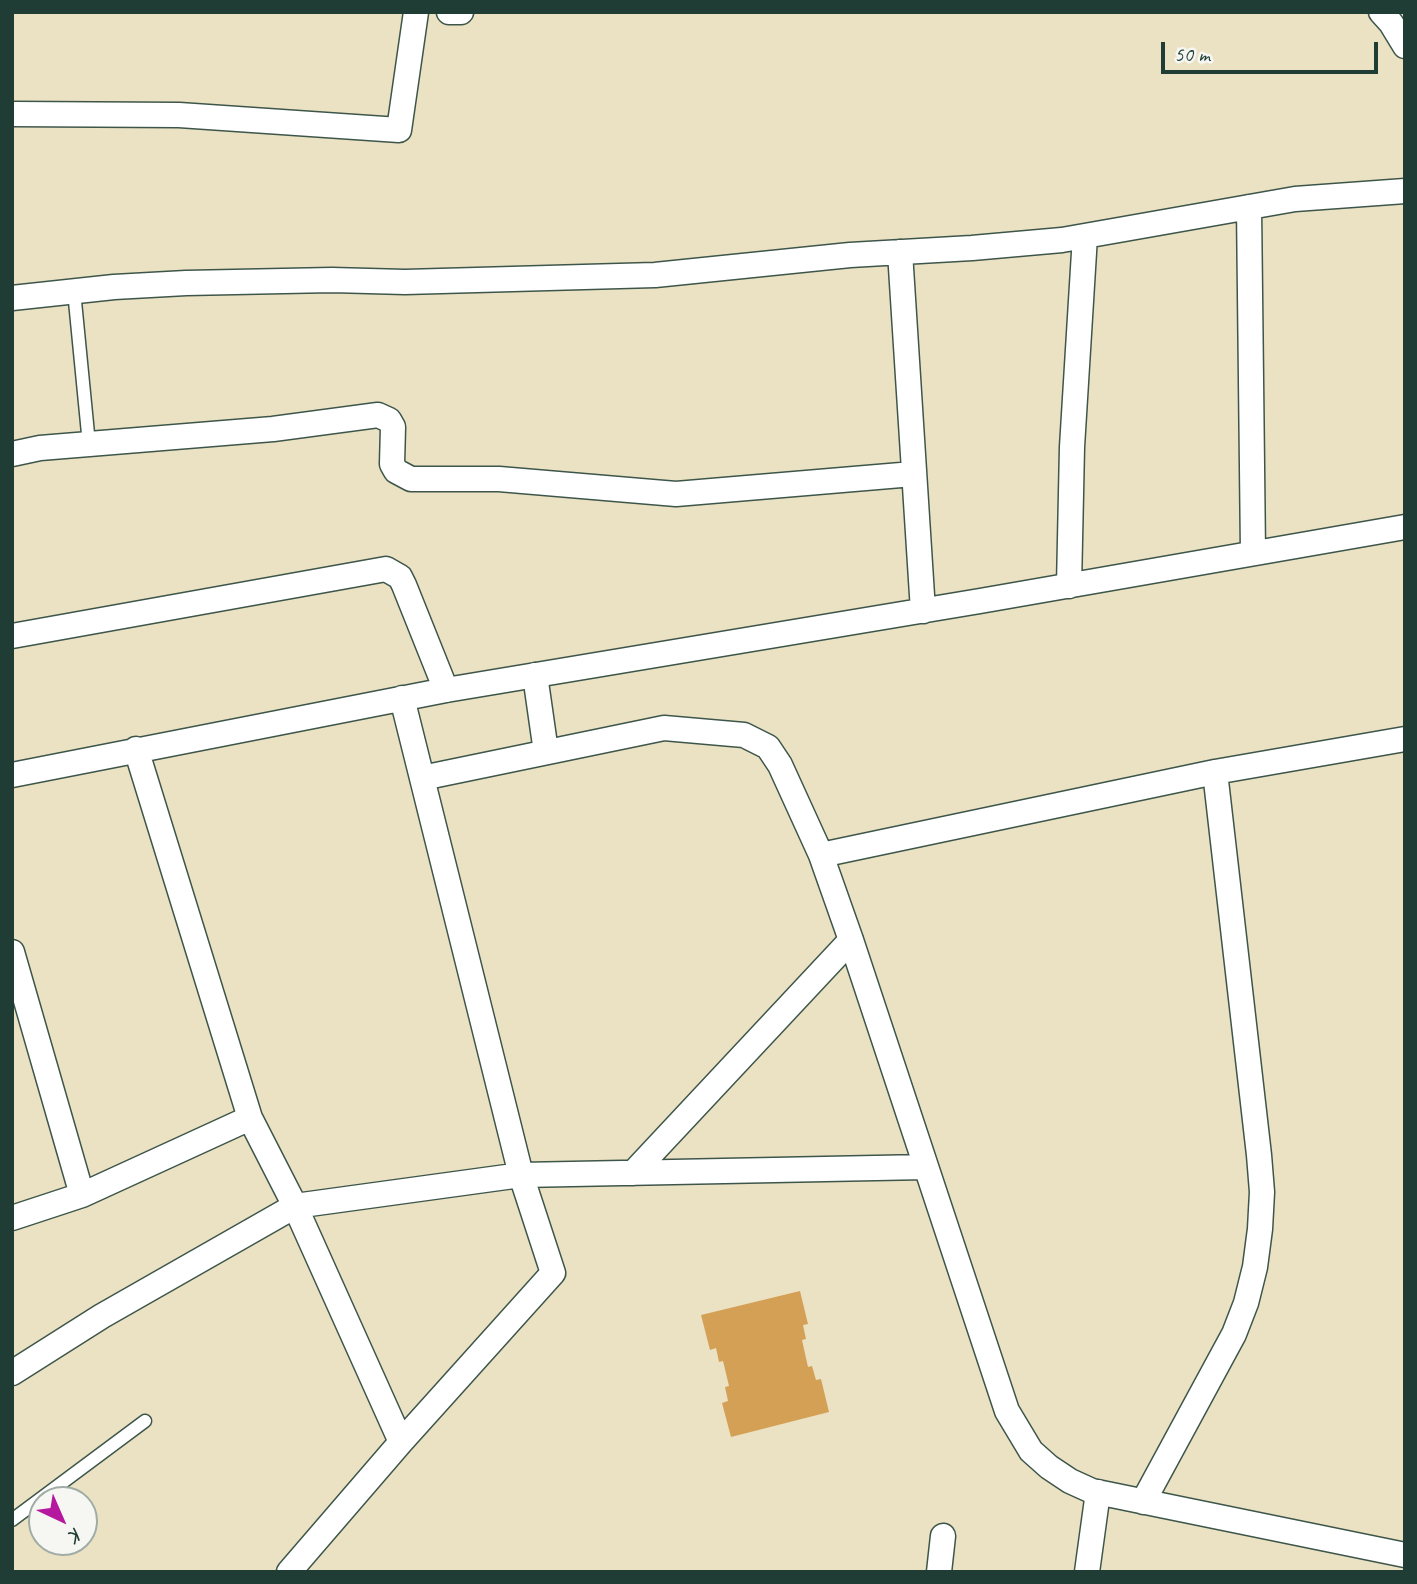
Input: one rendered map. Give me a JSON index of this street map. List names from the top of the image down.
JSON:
{
  "scale_bar": "50 m",
  "north": "bottom right"
}
